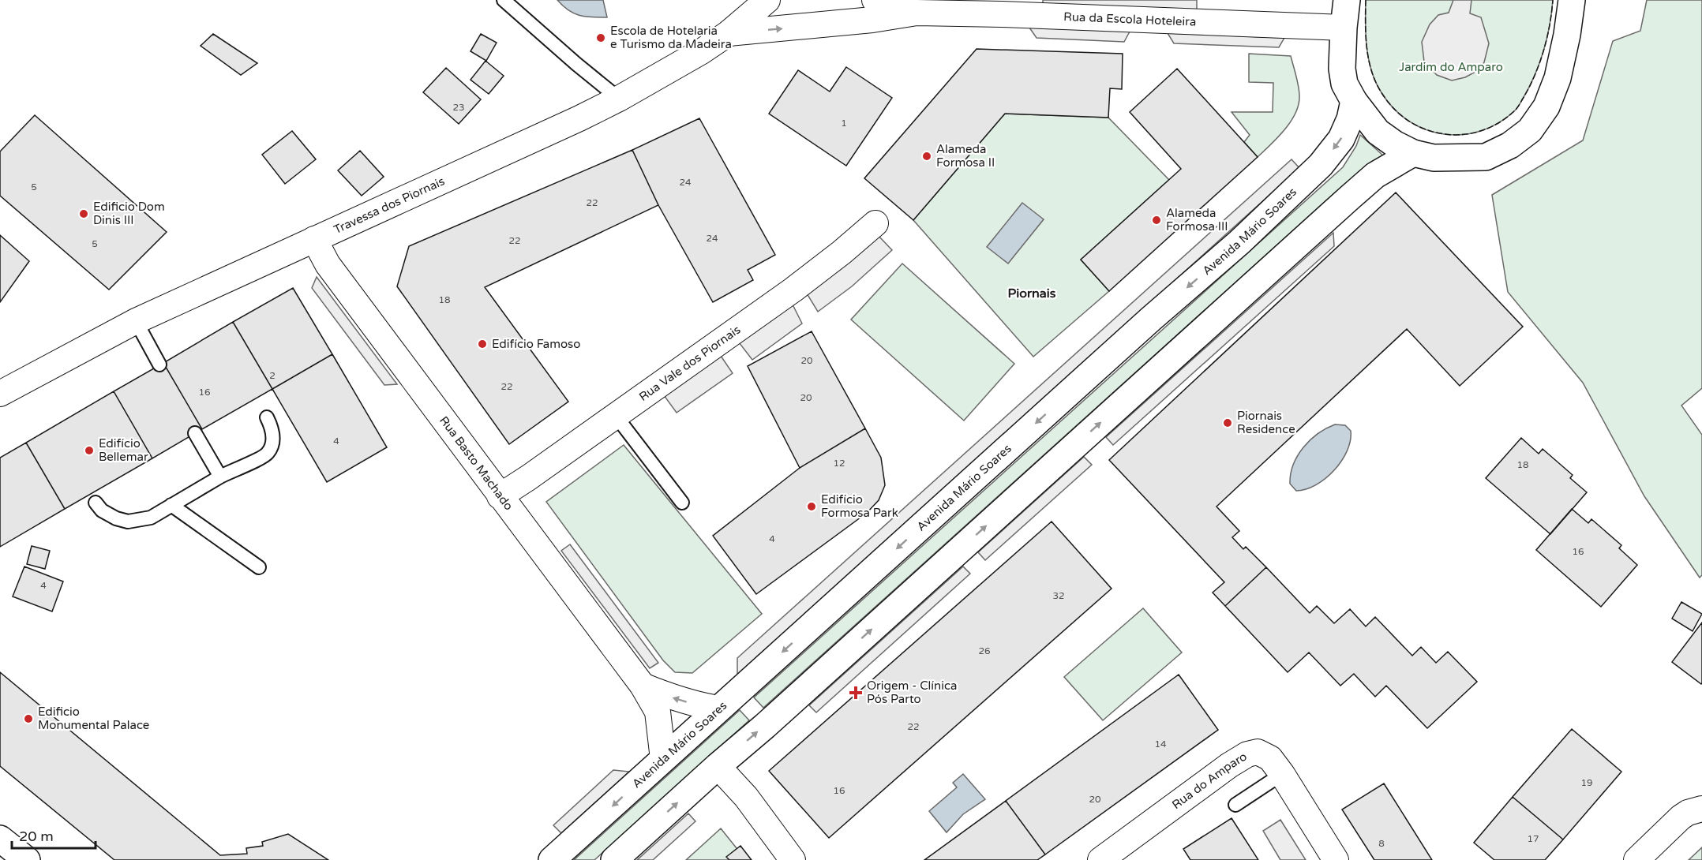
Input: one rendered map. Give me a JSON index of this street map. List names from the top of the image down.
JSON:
{
  "streets": {
    "main road": ["Avenida Mário Soares"],
    "street": [
      "Rua da Escola Hoteleira",
      "Travessa dos Piornais",
      "Rua Vale dos Piornais",
      "Rua Basto Machado",
      "Rua do Amparo"
    ]
  },
  "crossings": [
    ["Rua da Escola Hoteleira", "Travessa dos Piornais"],
    ["Travessa dos Piornais", "Rua Basto Machado"],
    ["Avenida Mário Soares", "Rua Basto Machado"],
    ["Rua Vale dos Piornais", "Rua Basto Machado"]
  ],
  "districts": ["Piornais"],
  "parks": ["Jardim do Amparo"],
  "places": {
    "other": [
      "Escola de Hotelaria e Turismo da Madeira",
      "Alameda Formosa II",
      "Edificio Dom Dinis III",
      "Alameda Formosa III",
      "Edifício Famoso",
      "Piornais Residence",
      "Edifício Bellemar",
      "Edifício Formosa Park",
      "Edificio Monumental Palace"
    ],
    "health": ["Origem - Clínica Pós Parto"]
  },
  "house_numbers": [
    "23",
    "1",
    "24",
    "5",
    "22",
    "24",
    "22",
    "5",
    "18",
    "20",
    "2",
    "22",
    "16",
    "20",
    "4",
    "12",
    "18",
    "4",
    "16",
    "4",
    "32",
    "26",
    "22",
    "14",
    "19",
    "16",
    "20",
    "17",
    "8"
  ],
  "scale_bar": "20 m"
}
